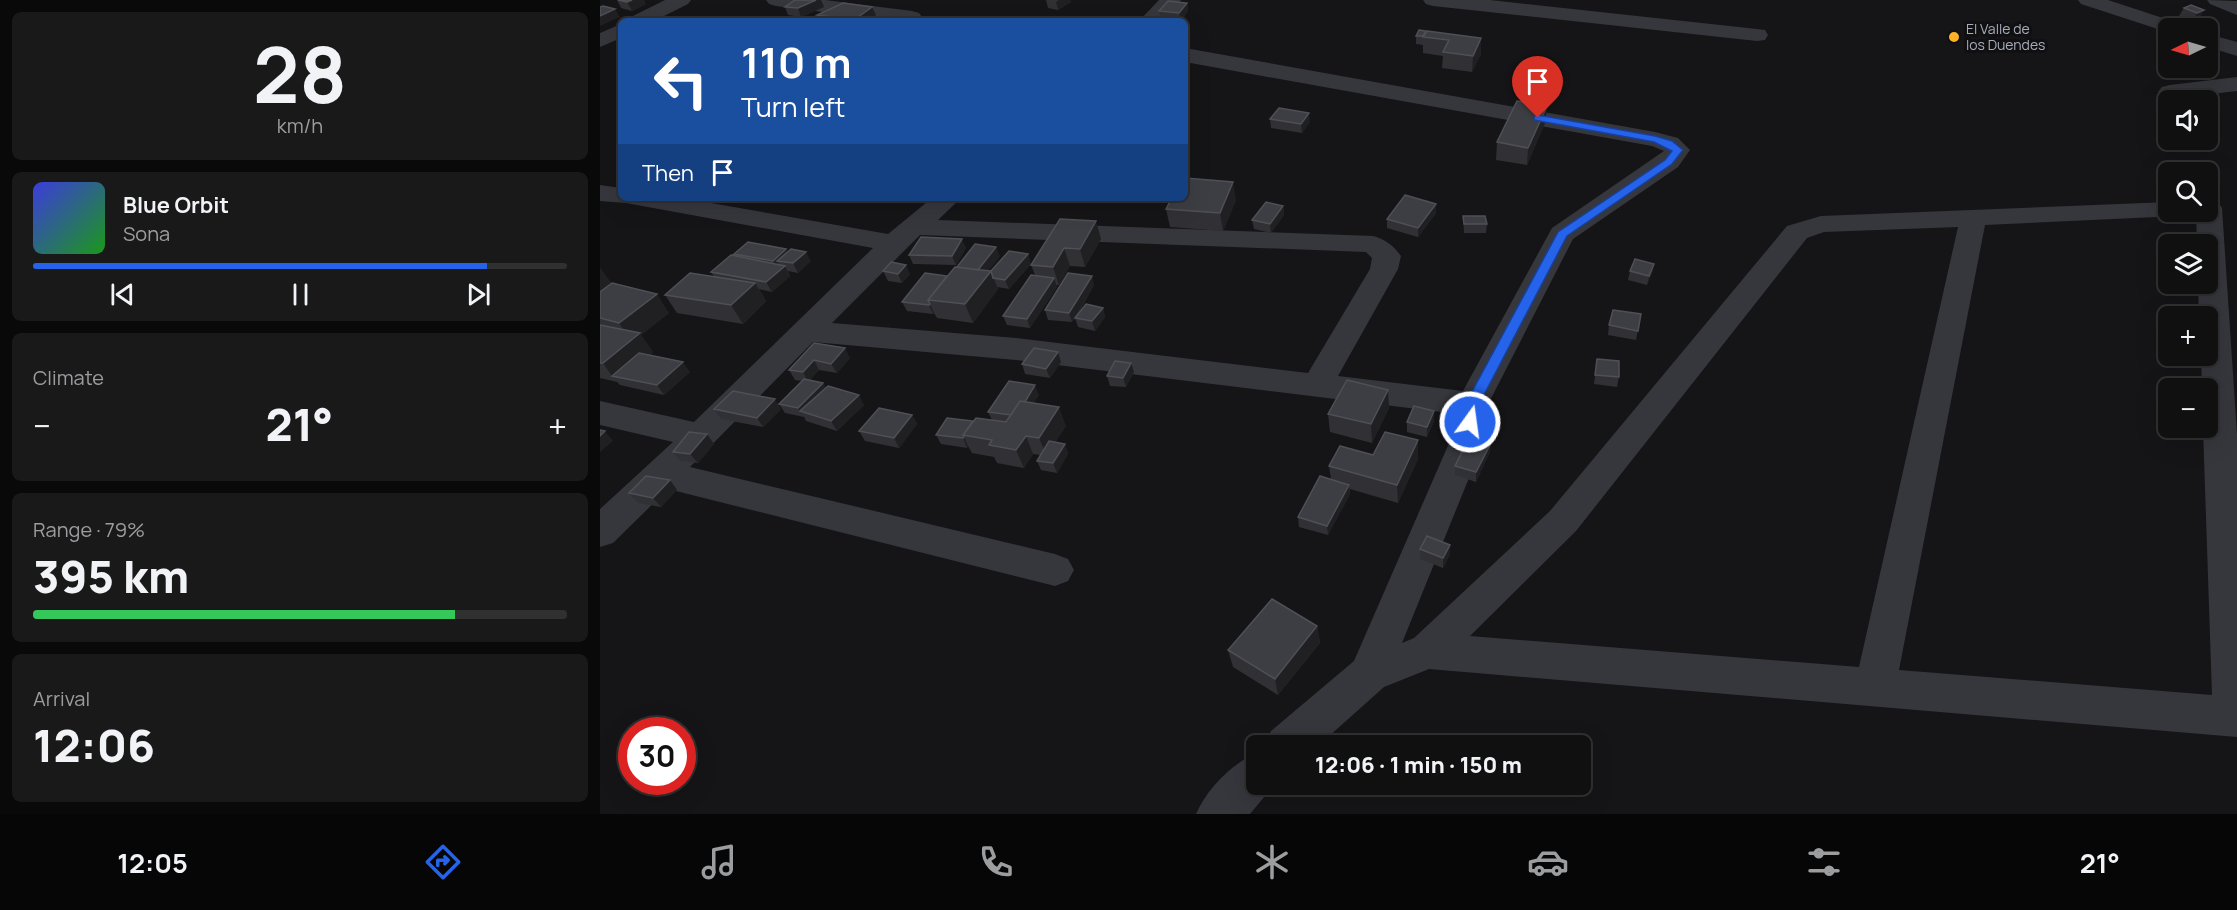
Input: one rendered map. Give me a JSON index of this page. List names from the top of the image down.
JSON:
{
  "places": ["El Valle de los Duendes"],
  "north": "left",
  "page": {
    "tile": [
      ["28", "km/h"],
      "Climate",
      ["Range · 79%", "395 km"],
      ["Arrival", "12:06"]
    ],
    "map_buttons": ["+", "−"],
    "turn": ["110 m", "Turn left"],
    "then": "Then",
    "song": ["Blue Orbit", "Sona"],
    "heat": ["−", "21°", "+"],
    "limit": "30",
    "trip": "12:06 · 1 min · 150 m",
    "tabs": ["12:05", "21°"]
  }
}
